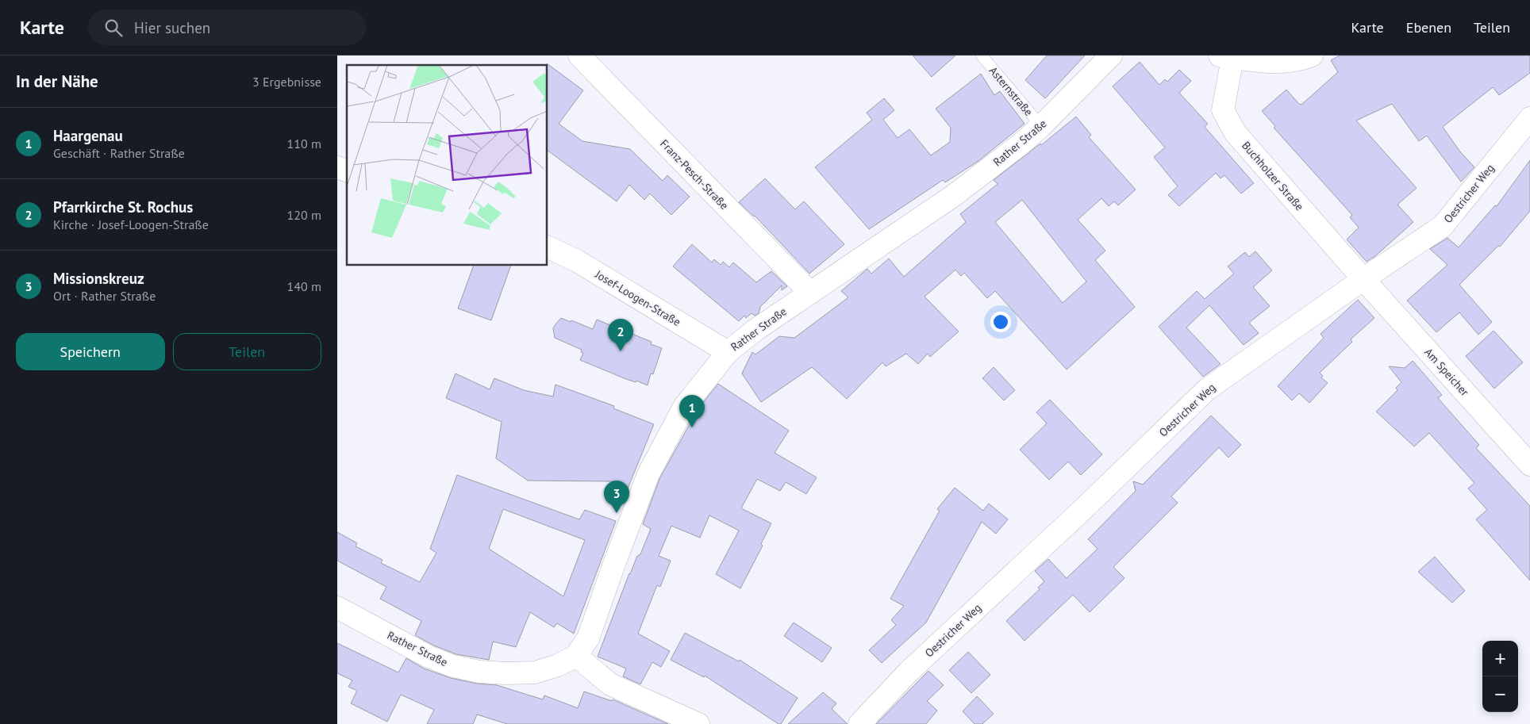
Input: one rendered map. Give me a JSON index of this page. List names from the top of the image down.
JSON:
{
  "streets": {
    "street": [
      "Rather Straße",
      "Franz-Pesch-Straße",
      "Buchholzer Straße",
      "Oestricher Weg",
      "Josef-Loogen-Straße",
      "Am Speicher"
    ],
    "lane": ["Asternstraße"]
  },
  "crossings": [
    ["Asternstraße", "Rather Straße"],
    ["Rather Straße", "Franz-Pesch-Straße"],
    ["Rather Straße", "Josef-Loogen-Straße"],
    ["Buchholzer Straße", "Oestricher Weg"],
    ["Buchholzer Straße", "Am Speicher"],
    ["Oestricher Weg", "Am Speicher"]
  ],
  "page": {
    "header": "Karte",
    "search": "Hier suchen",
    "nav": ["Karte", "Ebenen", "Teilen"],
    "heading": ["In der Nähe", "3 Ergebnisse"],
    "list": [
      {
        "mark": "1",
        "name": "Haargenau",
        "note": "Geschäft · Rather Straße",
        "value": "110 m"
      },
      {
        "mark": "2",
        "name": "Pfarrkirche St. Rochus",
        "note": "Kirche · Josef-Loogen-Straße",
        "value": "120 m"
      },
      {
        "mark": "3",
        "name": "Missionskreuz",
        "note": "Ort · Rather Straße",
        "value": "140 m"
      }
    ],
    "pins": ["2", "1", "3"],
    "buttons": ["Speichern", "Teilen"],
    "map_buttons": ["+", "−"]
  }
}
